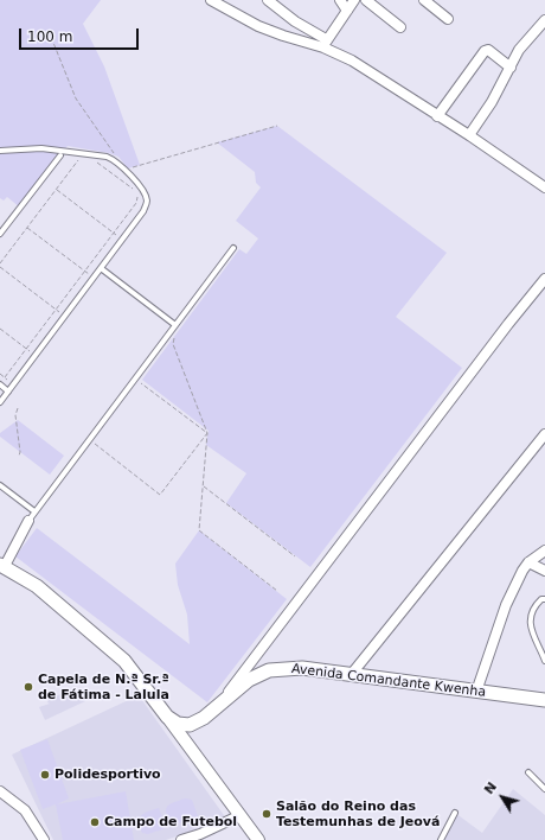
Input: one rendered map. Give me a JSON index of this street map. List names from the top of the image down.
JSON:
{
  "streets": {
    "main road": ["Avenida Comandante Kwenha"]
  },
  "places": [
    "Capela de N.ª Sr.ª de Fátima - Lalula",
    "Polidesportivo",
    "Salão do Reino das Testemunhas de Jeová",
    "Campo de Futebol"
  ],
  "scale_bar": "100 m",
  "north": "top left"
}
